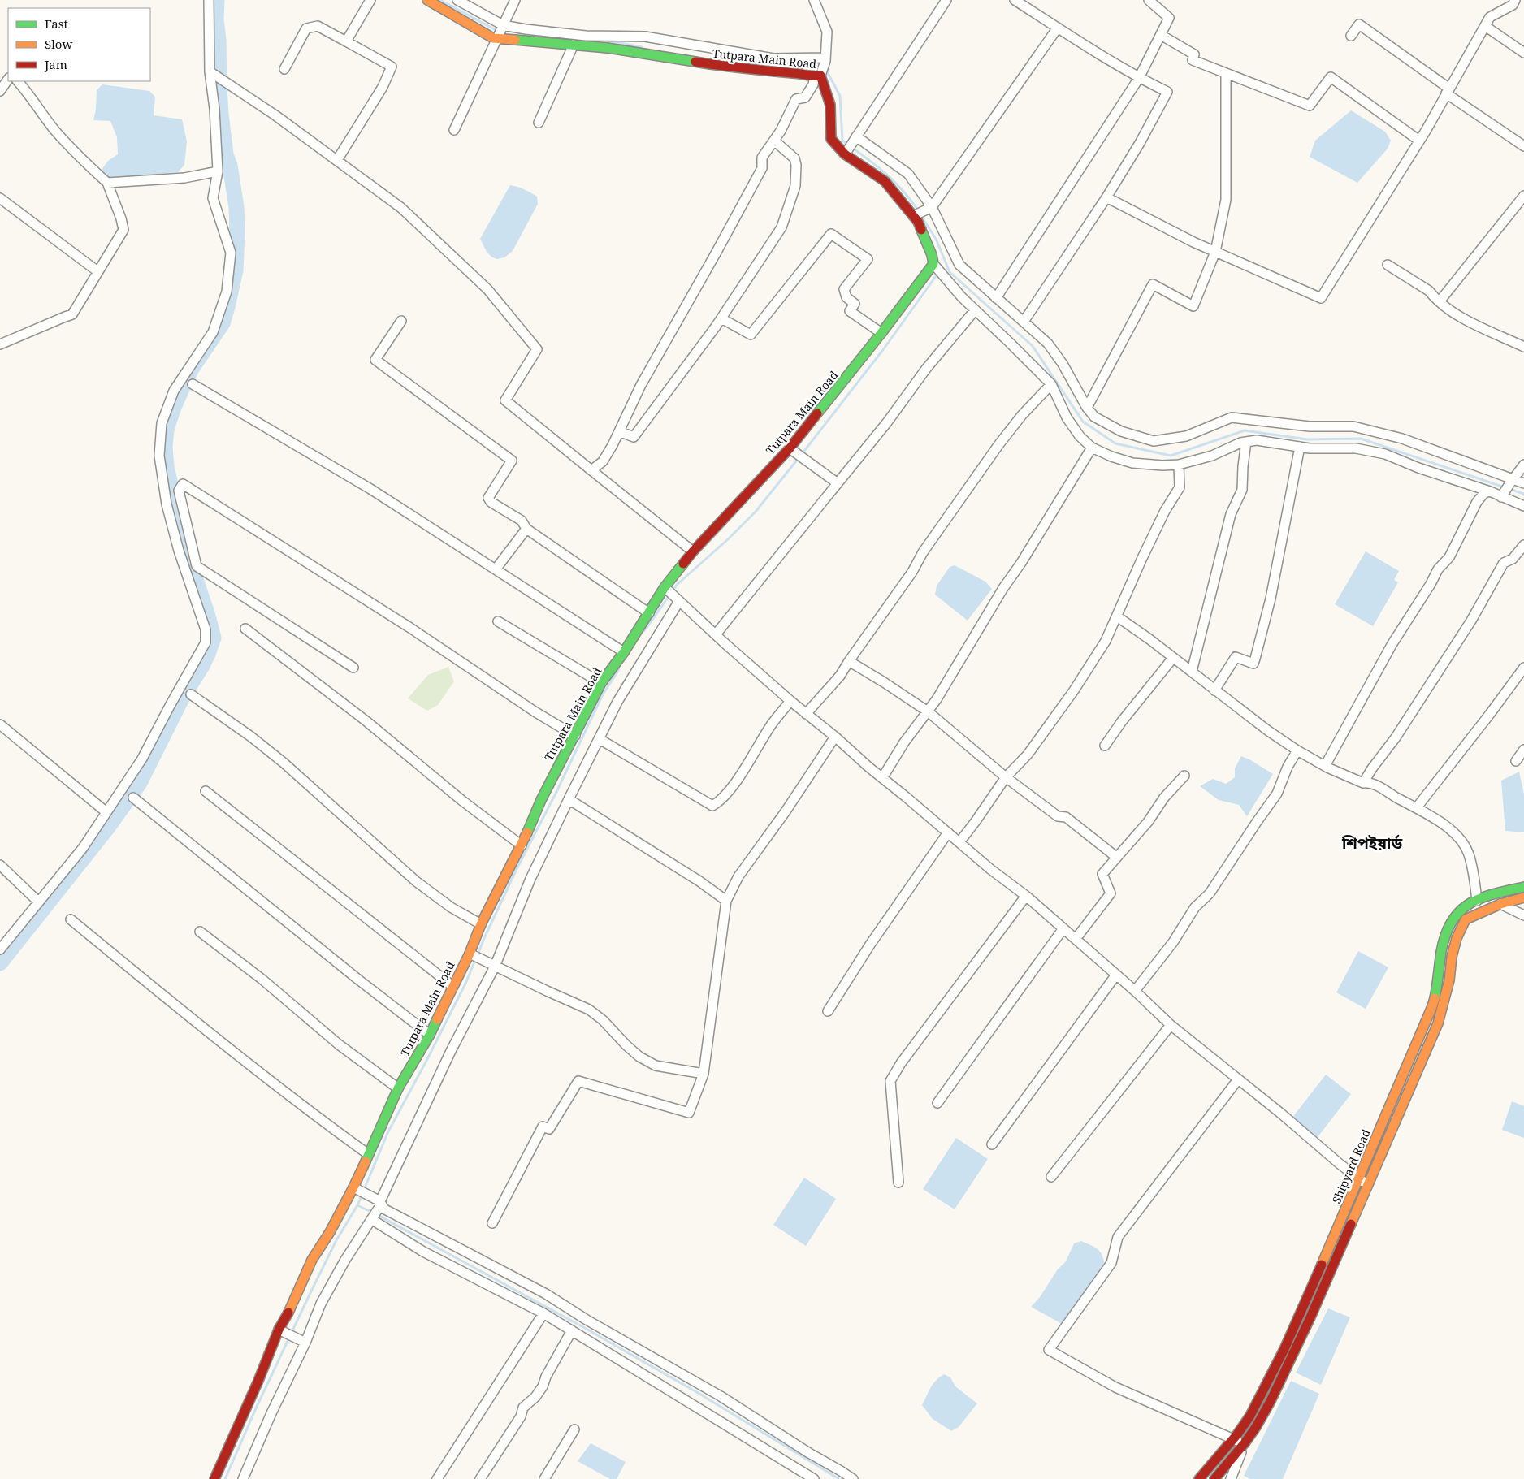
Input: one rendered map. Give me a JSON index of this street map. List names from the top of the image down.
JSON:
{
  "streets": {
    "street": ["Tutpara Main Road", "Shipyard Road"]
  },
  "districts": ["শিপইয়ার্ড"],
  "legend": ["Fast", "Slow", "Jam"]
}
